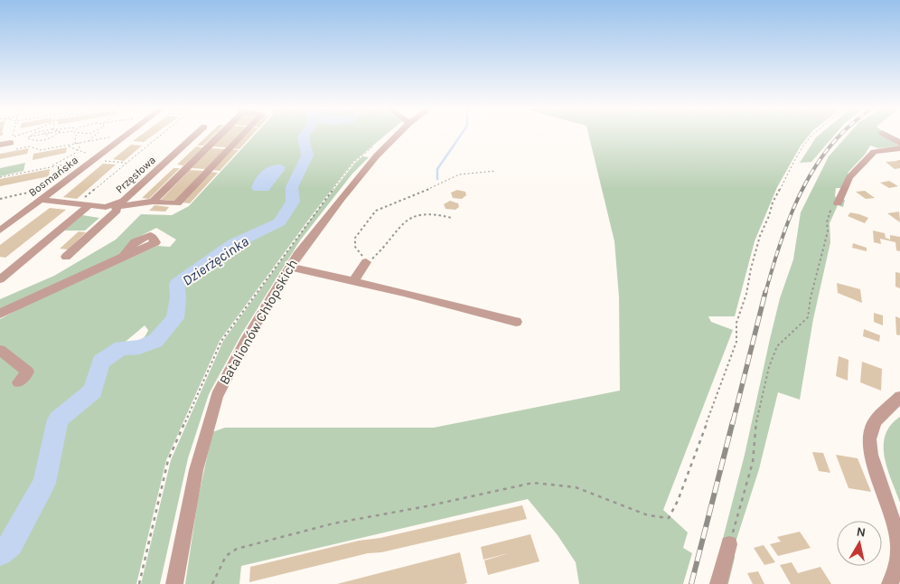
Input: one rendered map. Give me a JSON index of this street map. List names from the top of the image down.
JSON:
{
  "streets": {
    "street": ["Przęsłowa", "Bosmańska", "Batalionów Chłopskich"]
  },
  "crossings": [
    ["Przęsłowa", "Bosmańska"]
  ],
  "water": ["Dzierżęcinka"],
  "north": "top"
}
